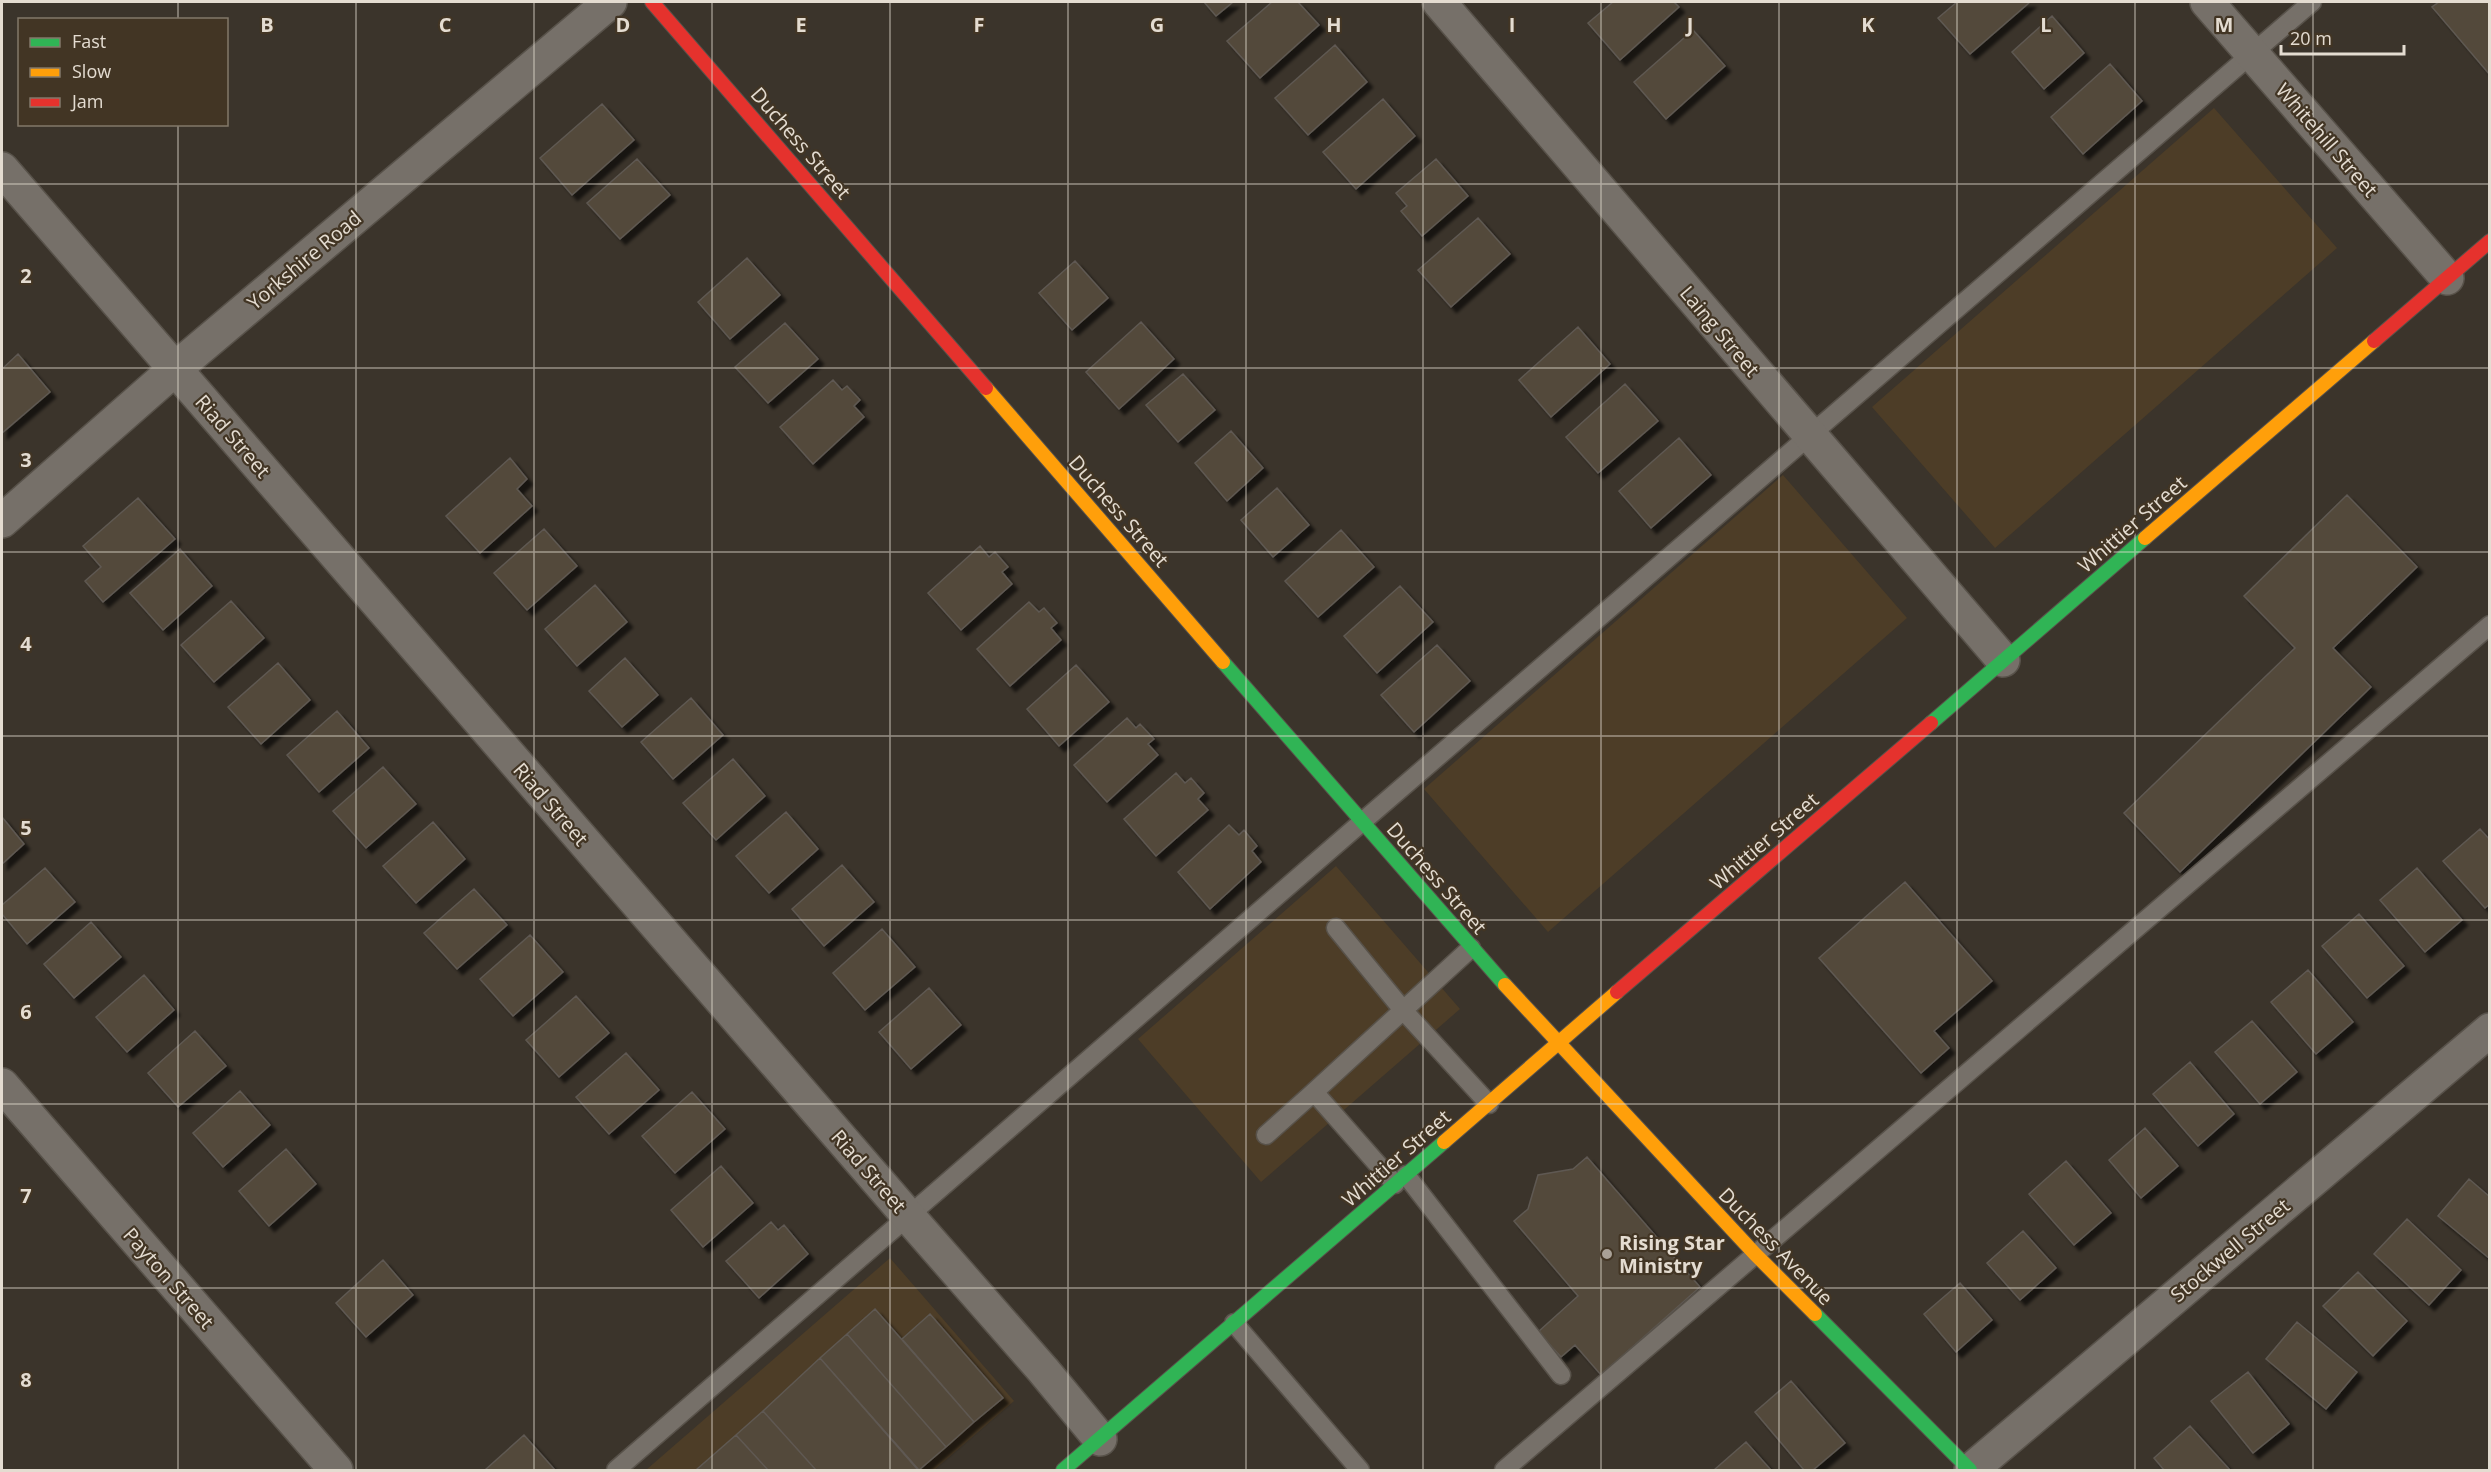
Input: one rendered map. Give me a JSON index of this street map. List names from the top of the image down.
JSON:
{
  "streets": {
    "street": [
      "Whitehill Street",
      "Duchess Street",
      "Yorkshire Road",
      "Laing Street",
      "Riad Street",
      "Whittier Street",
      "Duchess Avenue",
      "Stockwell Street",
      "Payton Street"
    ]
  },
  "crossings": [
    ["Whitehill Street", "Whittier Street"],
    ["Duchess Street", "Whittier Street"],
    ["Duchess Street", "Duchess Avenue"],
    ["Yorkshire Road", "Riad Street"],
    ["Laing Street", "Whittier Street"],
    ["Riad Street", "Whittier Street"],
    ["Whittier Street", "Duchess Avenue"],
    ["Duchess Avenue", "Stockwell Street"]
  ],
  "places": ["Rising Star Ministry"],
  "legend": ["Fast", "Slow", "Jam"],
  "scale_bar": "20 m",
  "grid": {
    "columns": [
      "B",
      "C",
      "D",
      "E",
      "F",
      "G",
      "H",
      "I",
      "J",
      "K",
      "L",
      "M"
    ],
    "rows": [
      "2",
      "3",
      "4",
      "5",
      "6",
      "7",
      "8"
    ]
  }
}
